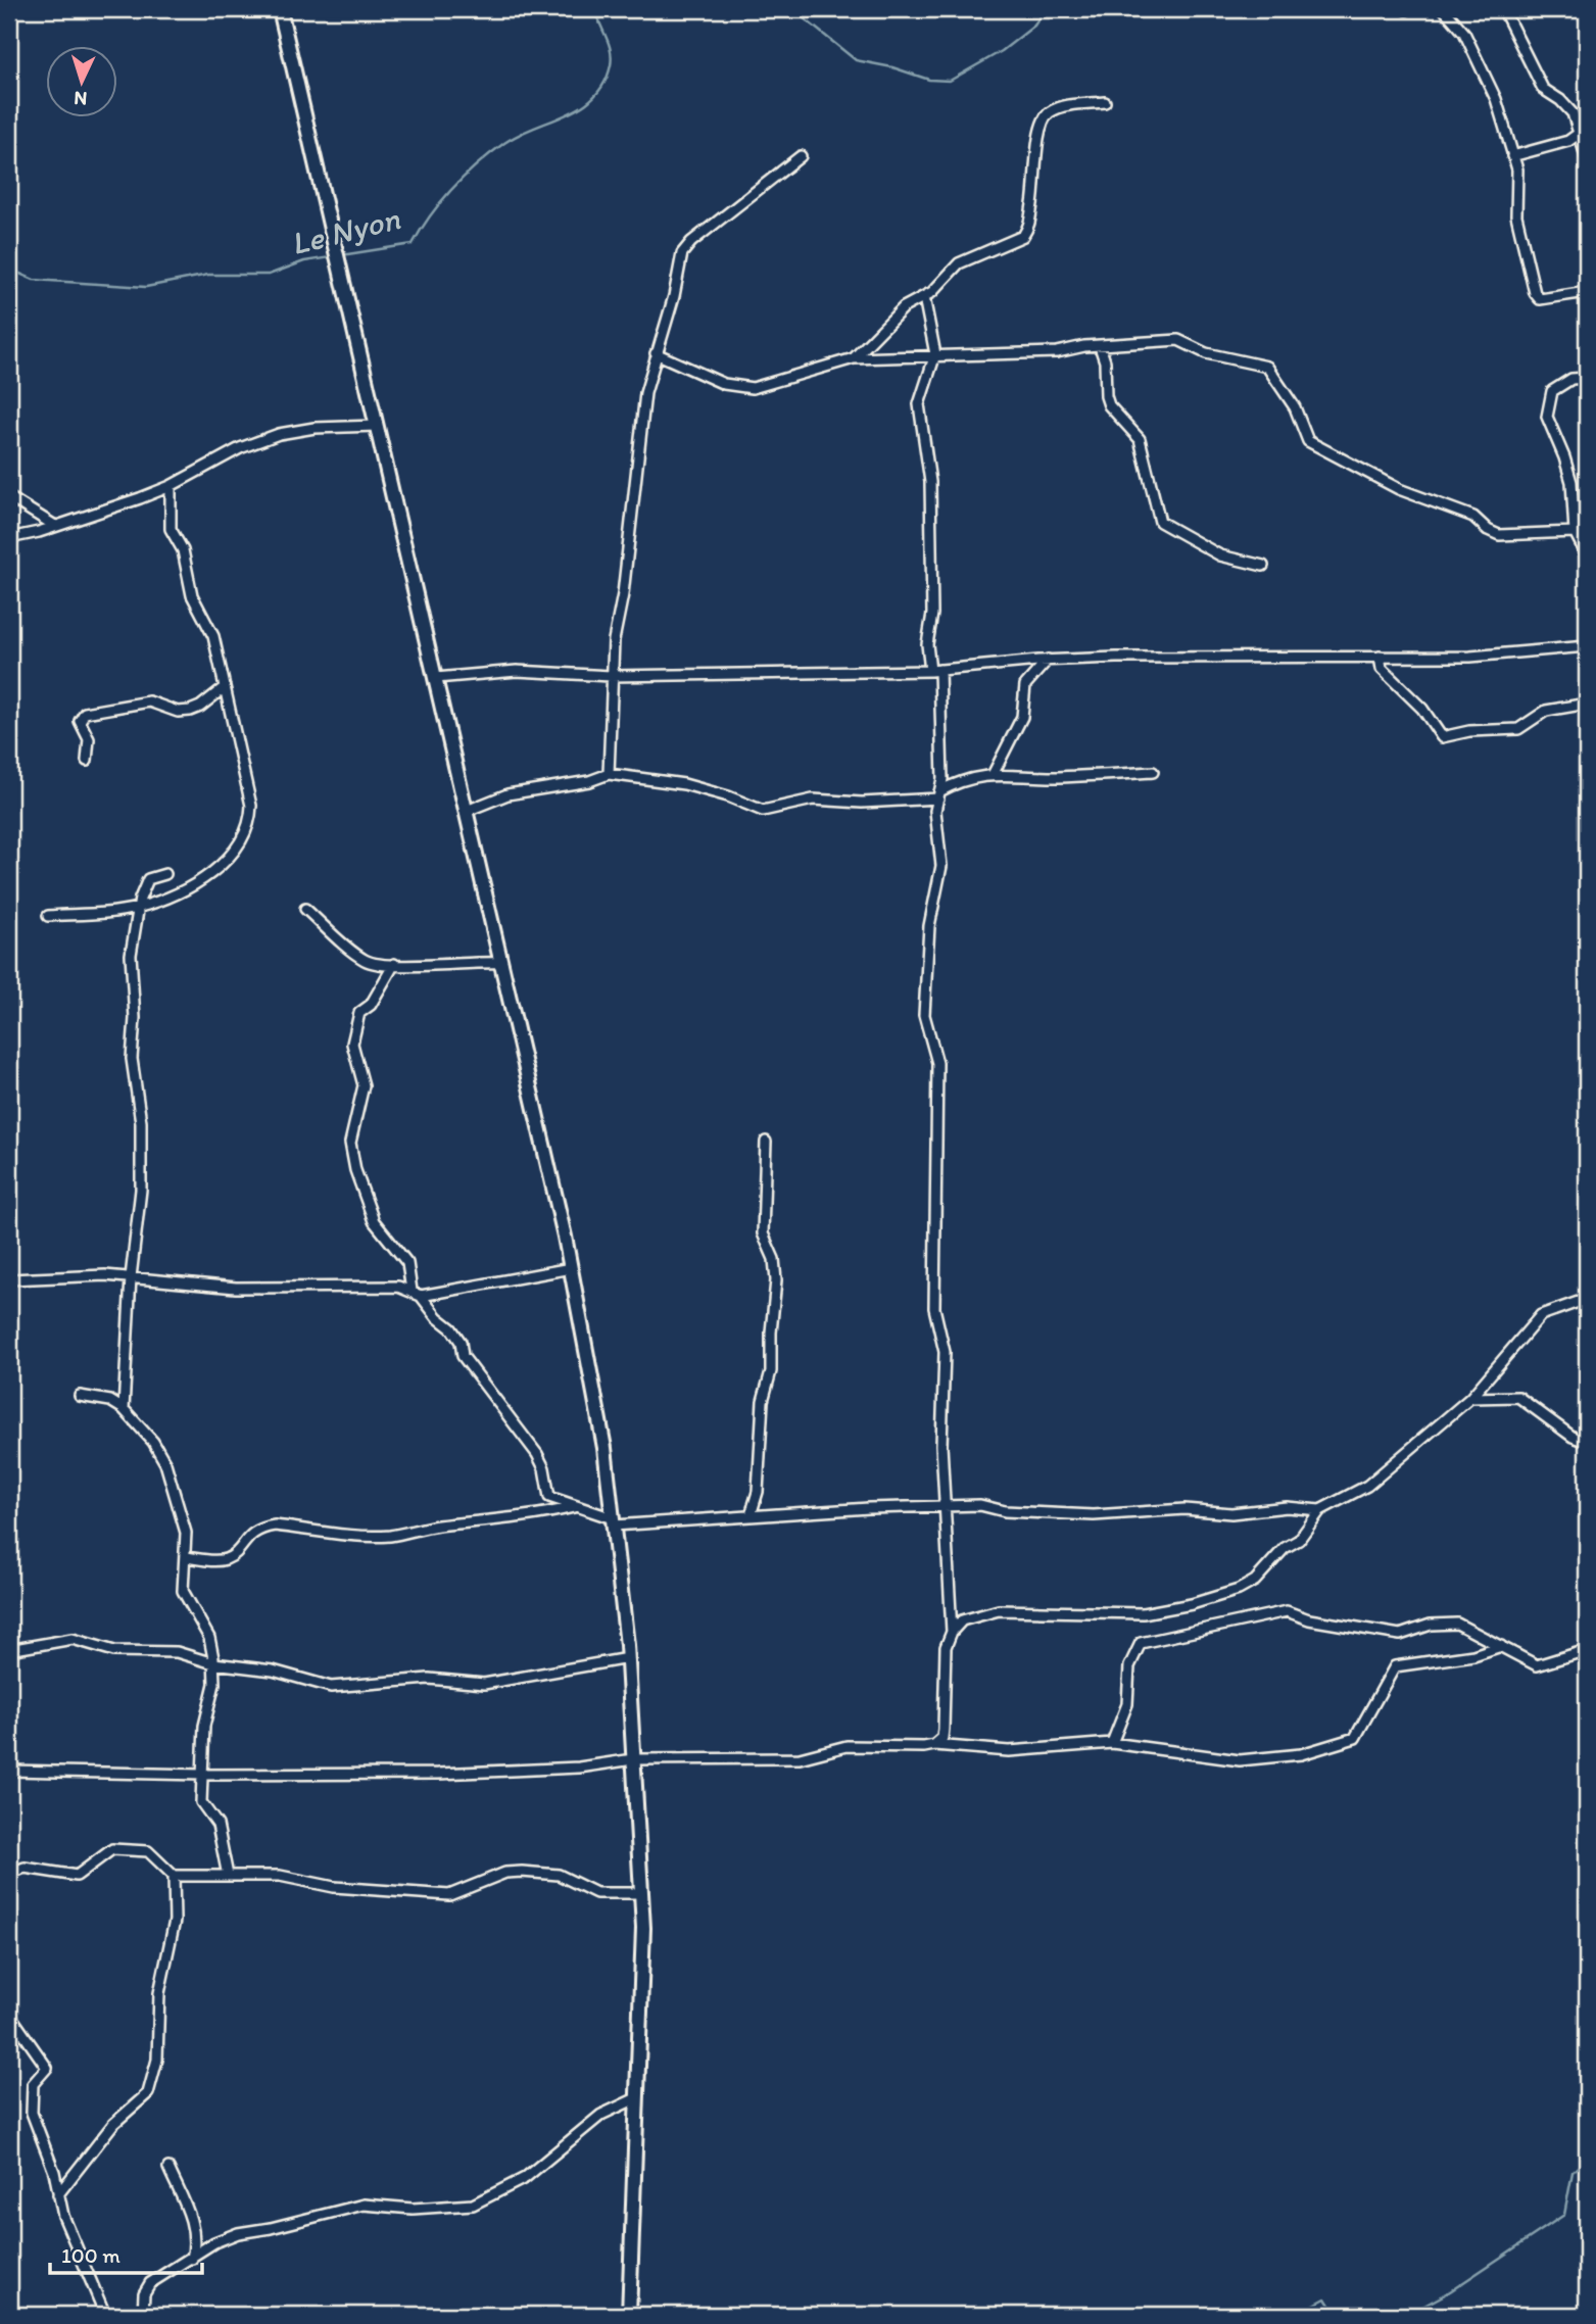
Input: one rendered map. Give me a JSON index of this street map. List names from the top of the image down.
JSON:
{
  "water": ["Le Nyon"],
  "scale_bar": "100 m",
  "north": "bottom"
}
